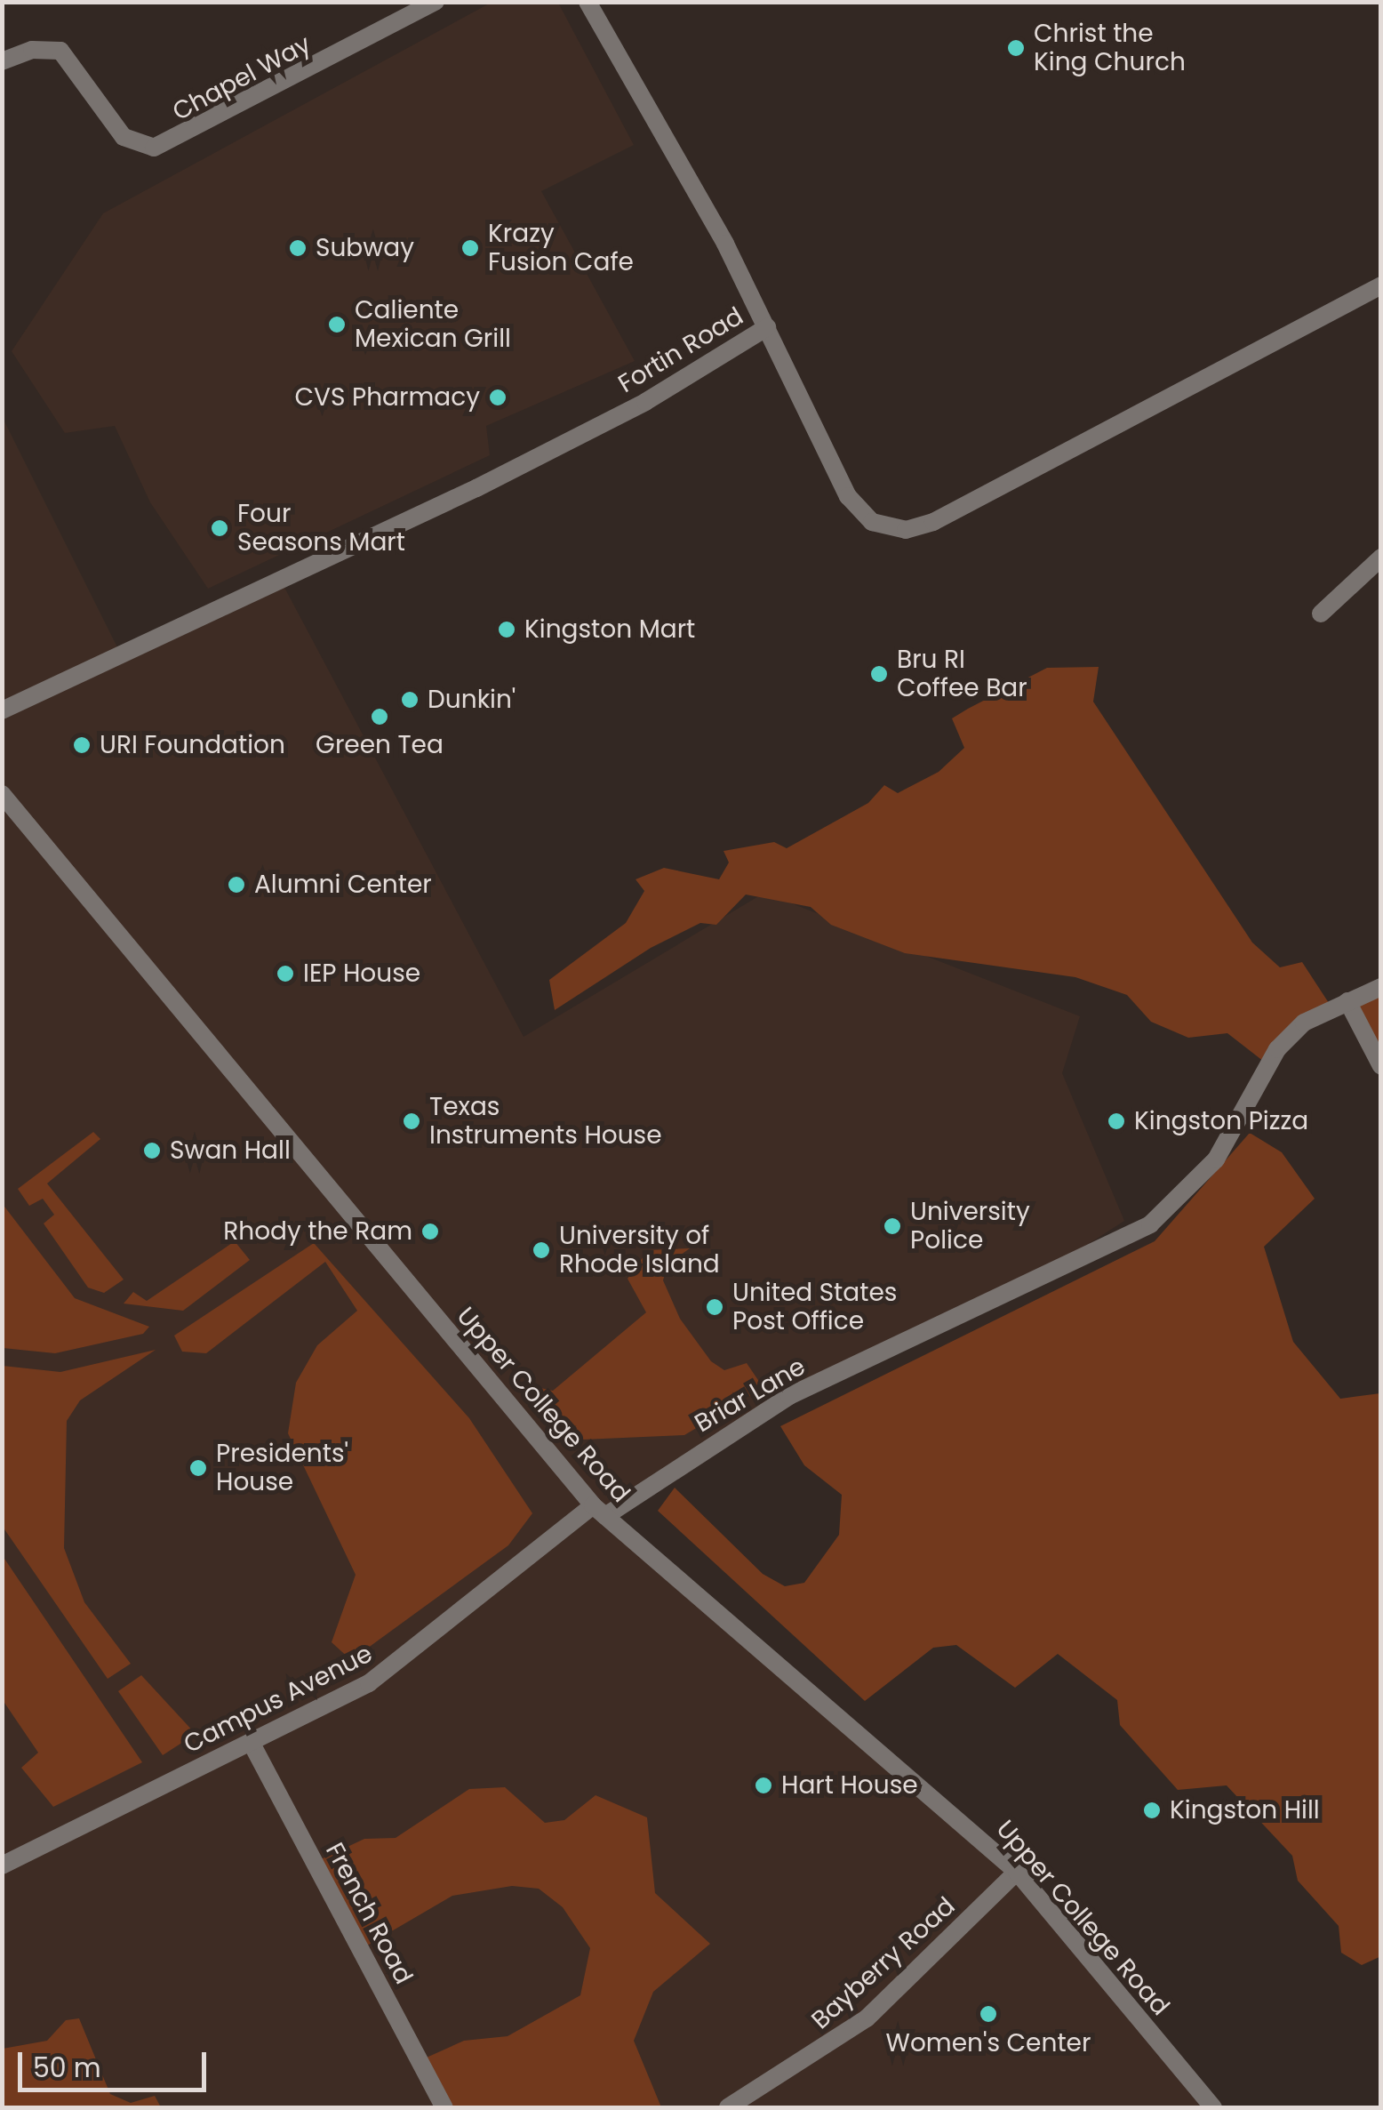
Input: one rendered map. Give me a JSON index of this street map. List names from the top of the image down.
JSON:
{
  "streets": {
    "street": [
      "Chapel Way",
      "Fortin Road",
      "Briar Lane",
      "Upper College Road",
      "Campus Avenue",
      "French Road",
      "Bayberry Road"
    ]
  },
  "crossings": [
    ["Briar Lane", "Upper College Road"],
    ["Briar Lane", "Campus Avenue"],
    ["Upper College Road", "Campus Avenue"],
    ["Upper College Road", "Bayberry Road"],
    ["Campus Avenue", "French Road"]
  ],
  "places": [
    "Christ the King Church",
    "Subway",
    "Krazy Fusion Cafe",
    "Caliente Mexican Grill",
    "CVS Pharmacy",
    "Four Seasons Mart",
    "Kingston Mart",
    "Bru RI Coffee Bar",
    "Dunkin'",
    "Green Tea",
    "URI Foundation",
    "Alumni Center",
    "IEP House",
    "Texas Instruments House",
    "Kingston Pizza",
    "Swan Hall",
    "University Police",
    "Rhody the Ram",
    "University of Rhode Island",
    "United States Post Office",
    "Presidents' House",
    "Hart House",
    "Kingston Hill",
    "Women's Center"
  ],
  "scale_bar": "50 m"
}
